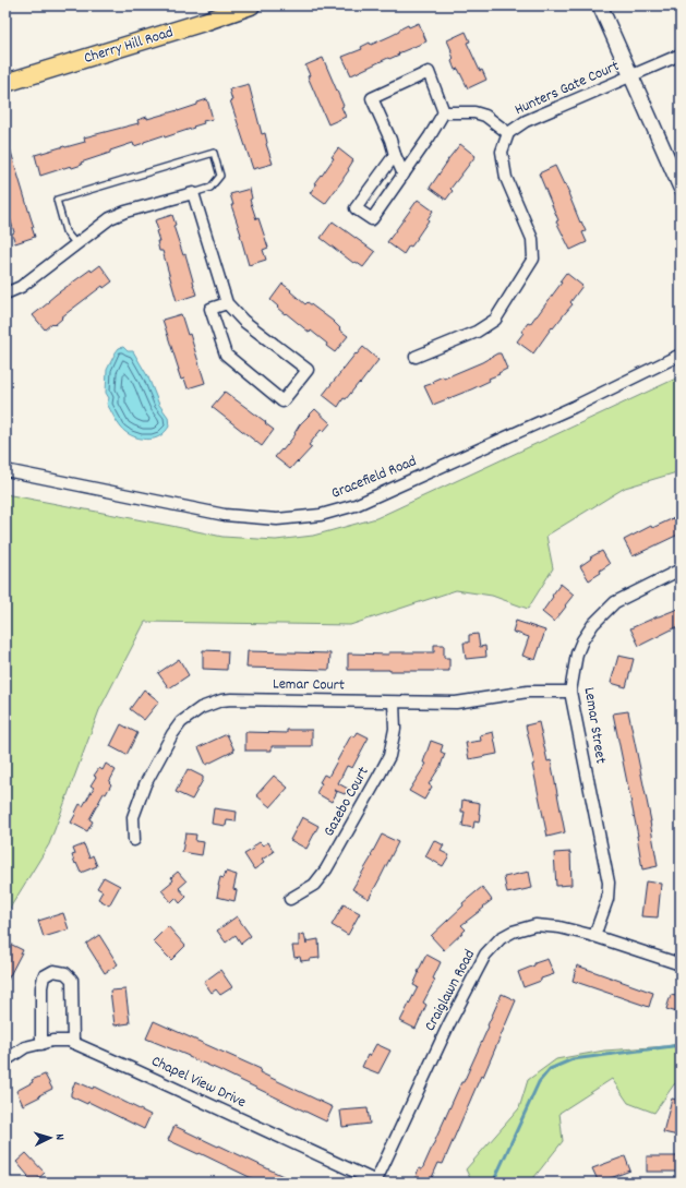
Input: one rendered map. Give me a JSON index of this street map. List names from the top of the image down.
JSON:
{
  "streets": {
    "main road": ["Cherry Hill Road"],
    "street": [
      "Hunters Gate Court",
      "Gracefield Road",
      "Lemar Court",
      "Lemar Street",
      "Gazebo Court",
      "Craiglawn Road",
      "Chapel View Drive"
    ]
  },
  "crossings": [
    ["Lemar Court", "Lemar Street"],
    ["Lemar Court", "Gazebo Court"],
    ["Lemar Street", "Craiglawn Road"],
    ["Craiglawn Road", "Chapel View Drive"]
  ],
  "north": "right"
}
